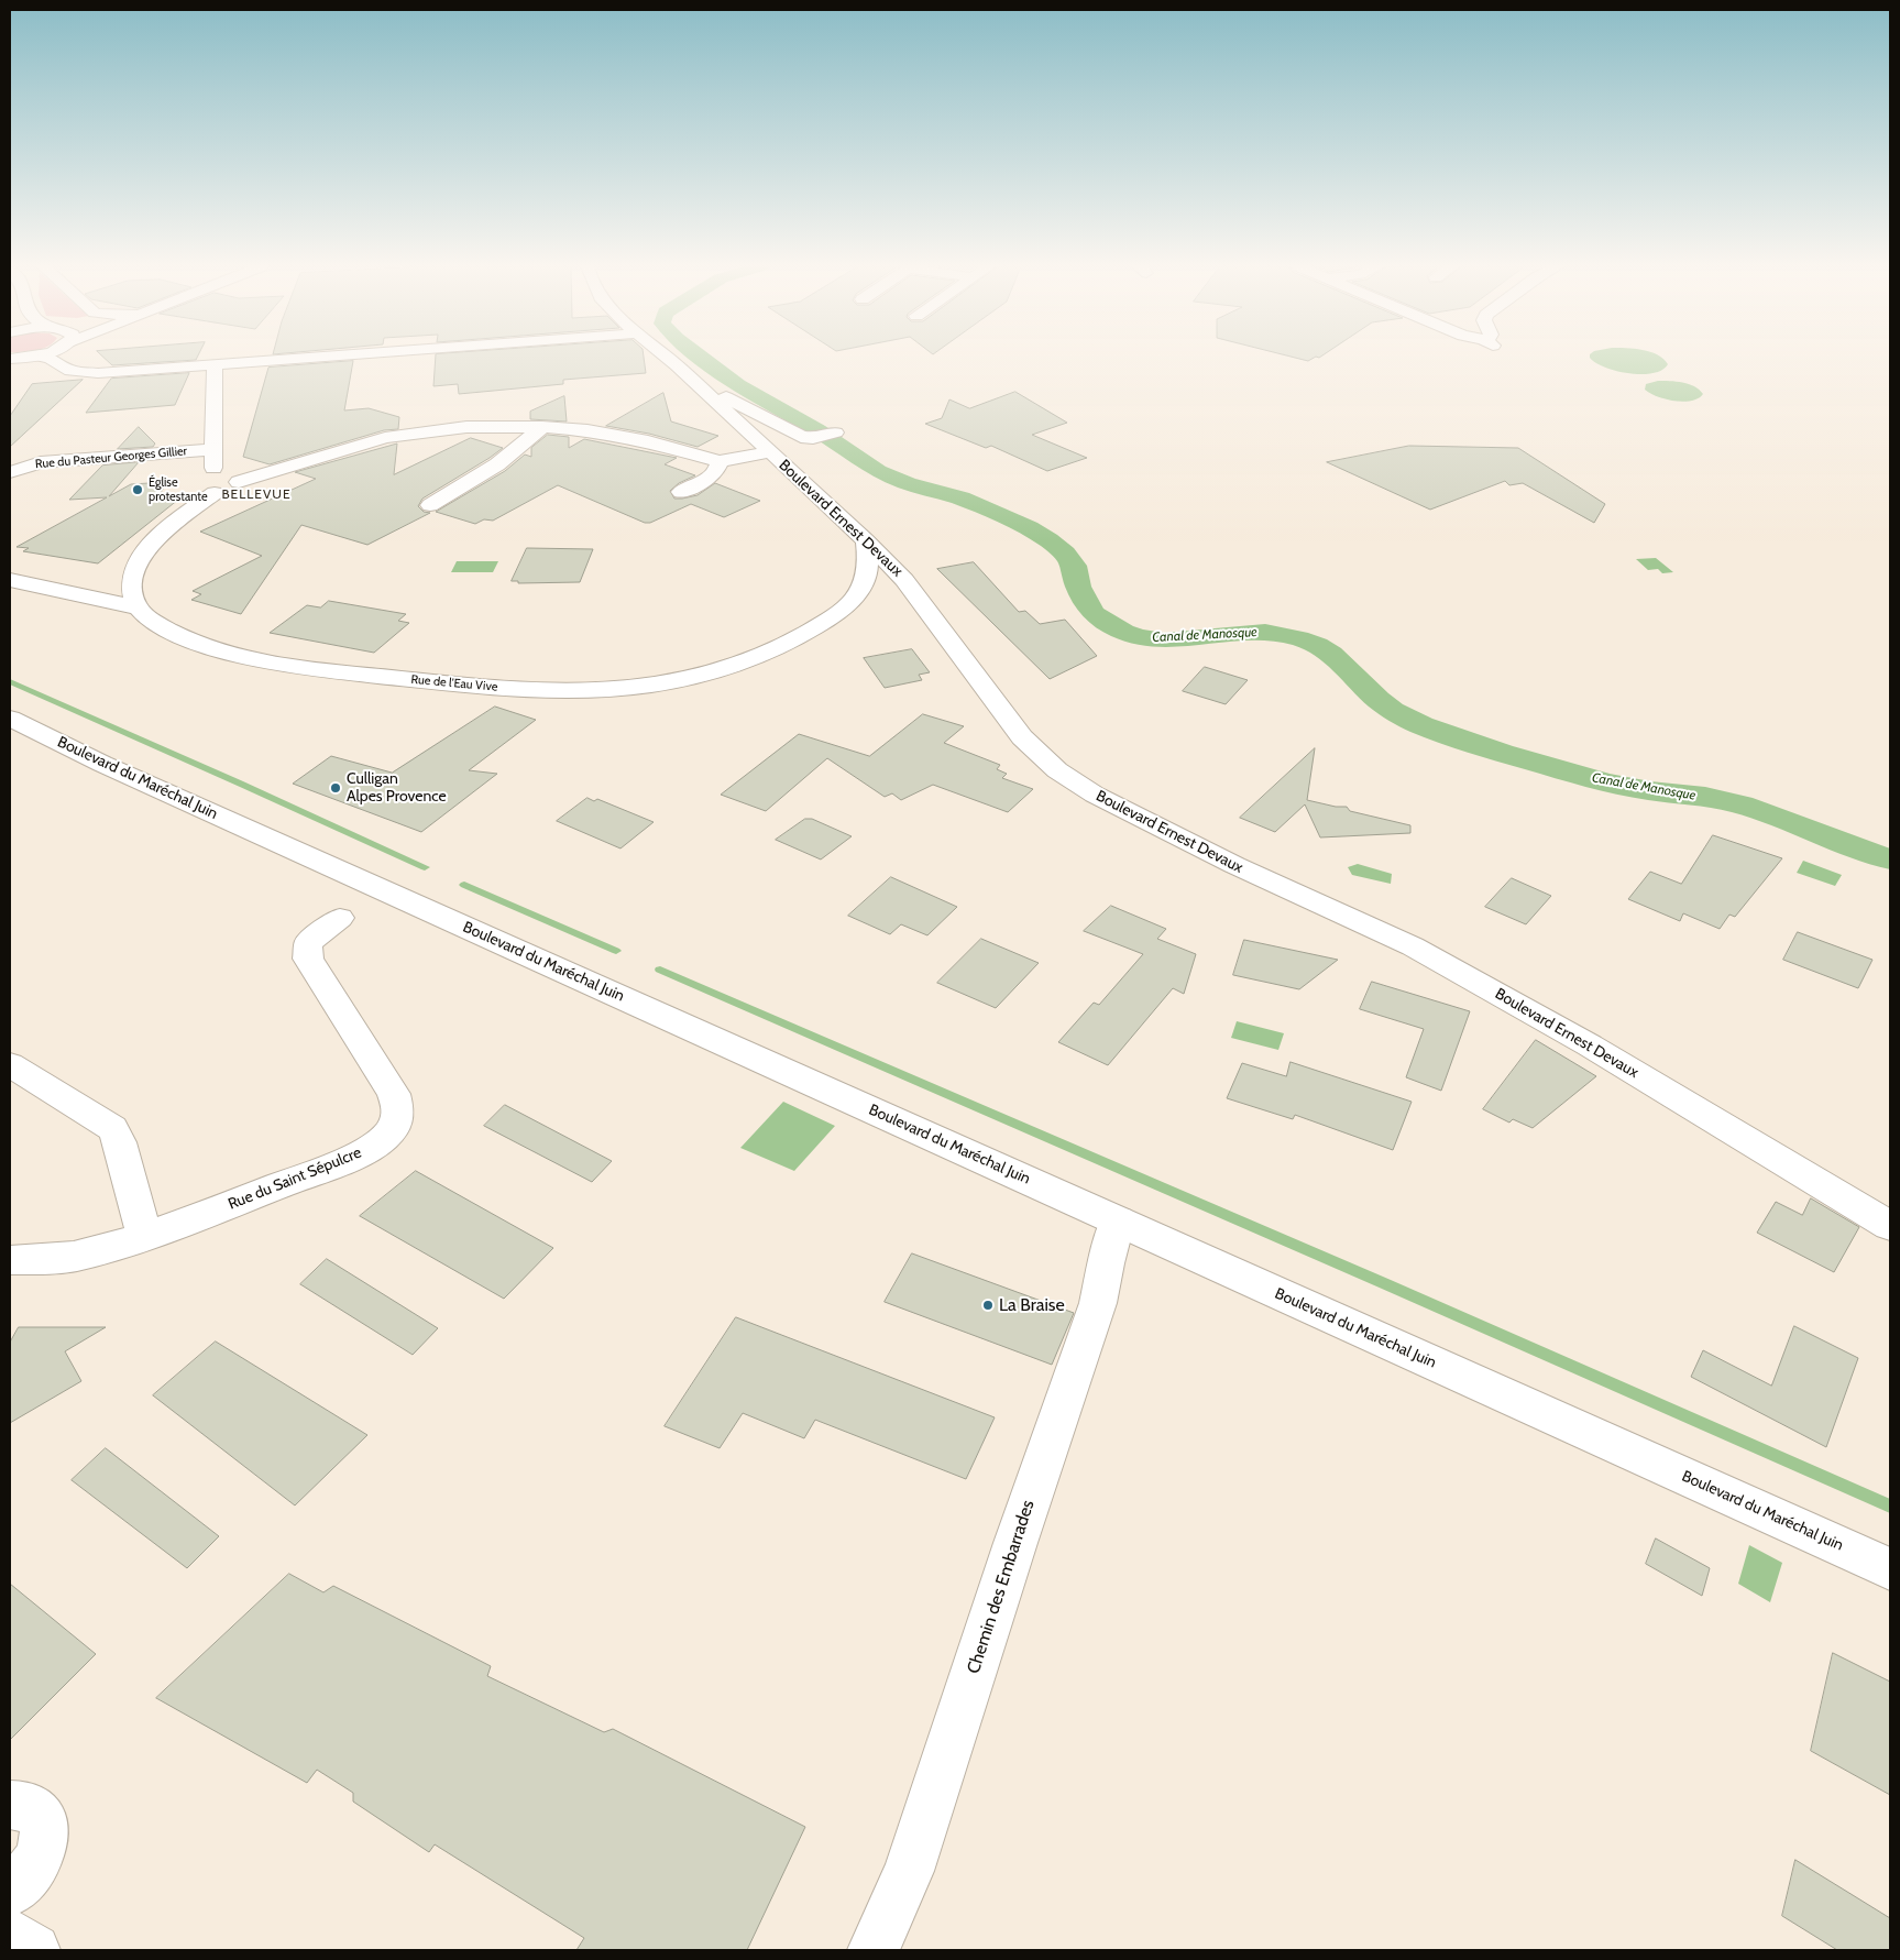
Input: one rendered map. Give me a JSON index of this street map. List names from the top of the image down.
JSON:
{
  "streets": {
    "street": [
      "Rue du Pasteur Georges Gillier",
      "Boulevard Ernest Devaux",
      "Rue de l'Eau Vive",
      "Boulevard du Maréchal Juin",
      "Rue du Saint Sépulcre",
      "Chemin des Embarrades"
    ]
  },
  "crossings": [
    ["Boulevard Ernest Devaux", "Rue de l'Eau Vive"],
    ["Boulevard du Maréchal Juin", "Chemin des Embarrades"]
  ],
  "districts": ["BELLEVUE"],
  "water": ["Canal de Manosque"],
  "places": ["Église protestante", "Culligan Alpes Provence", "La Braise"]
}
